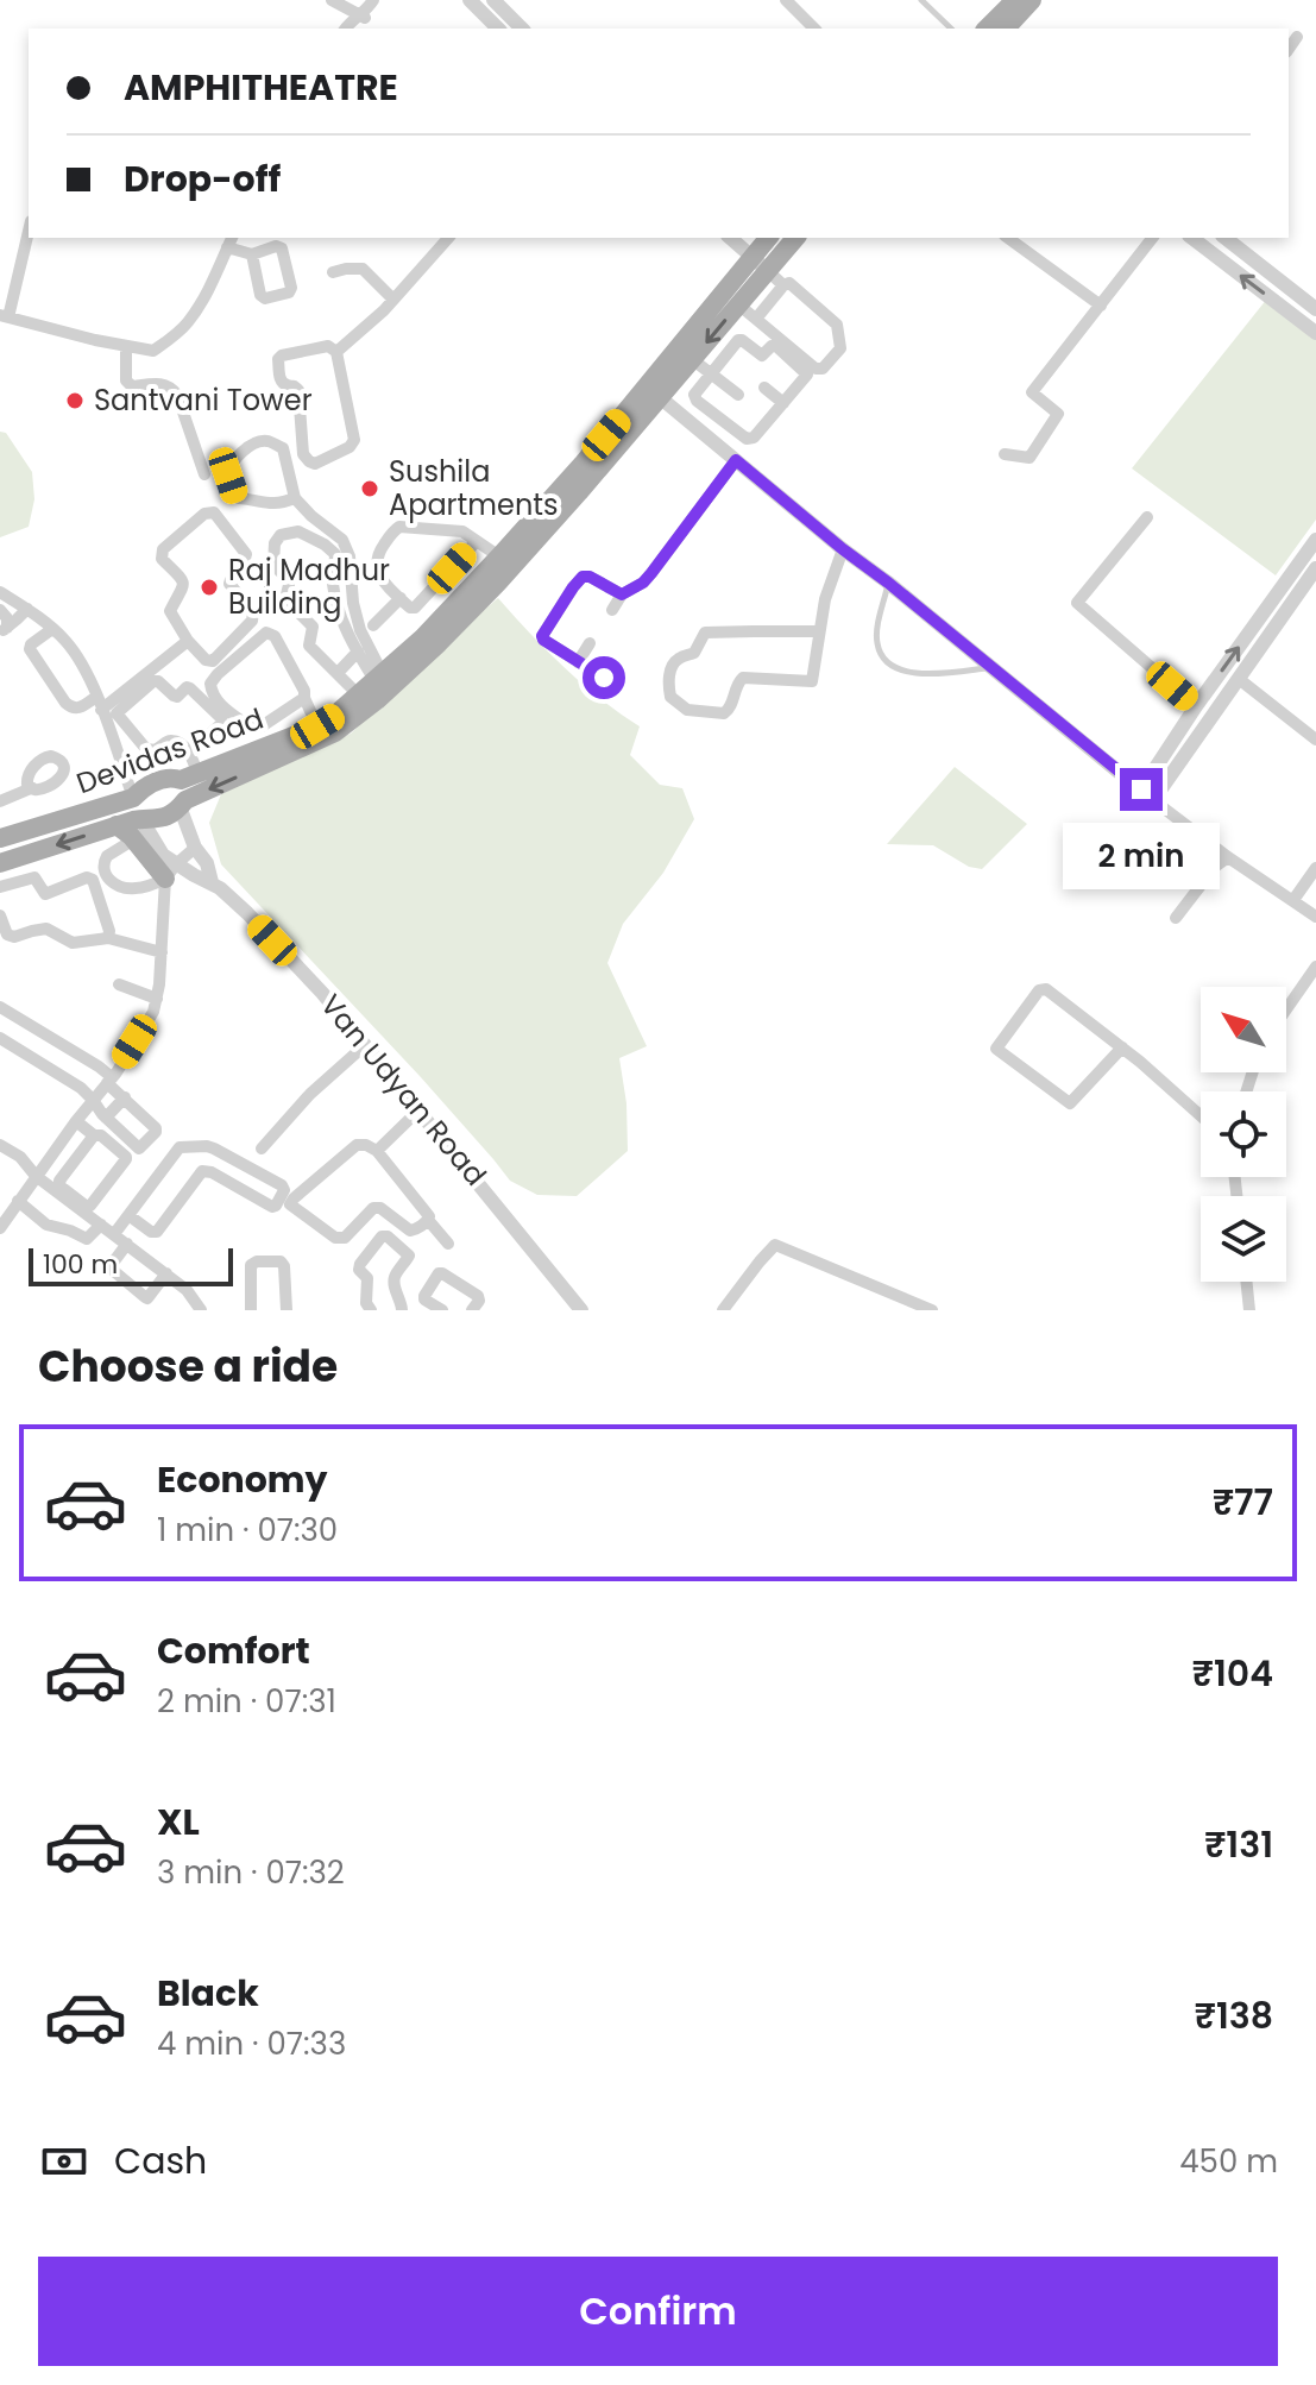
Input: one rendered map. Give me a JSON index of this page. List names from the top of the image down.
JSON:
{
  "streets": {
    "main road": ["Devidas Road"],
    "street": ["Van Udyan Road"]
  },
  "crossings": [
    ["Devidas Road", "Van Udyan Road"]
  ],
  "places": ["Santvani Tower", "Sushila Apartments", "Raj Madhur Building"],
  "scale_bar": "100 m",
  "north": "top left",
  "page": {
    "banner": ["AMPHITHEATRE", "Drop-off"],
    "bubble": "2 min",
    "scale": "100 m",
    "heading": "Choose a ride",
    "list": [
      {
        "name": "Economy",
        "note": "1 min · 07:30",
        "value": "₹77"
      },
      {
        "name": "Comfort",
        "note": "2 min · 07:31",
        "value": "₹104"
      },
      {
        "name": "XL",
        "note": "3 min · 07:32",
        "value": "₹131"
      },
      {
        "name": "Black",
        "note": "4 min · 07:33",
        "value": "₹138"
      }
    ],
    "pay": ["Cash", "450 m"],
    "buttons": "Confirm"
  }
}
